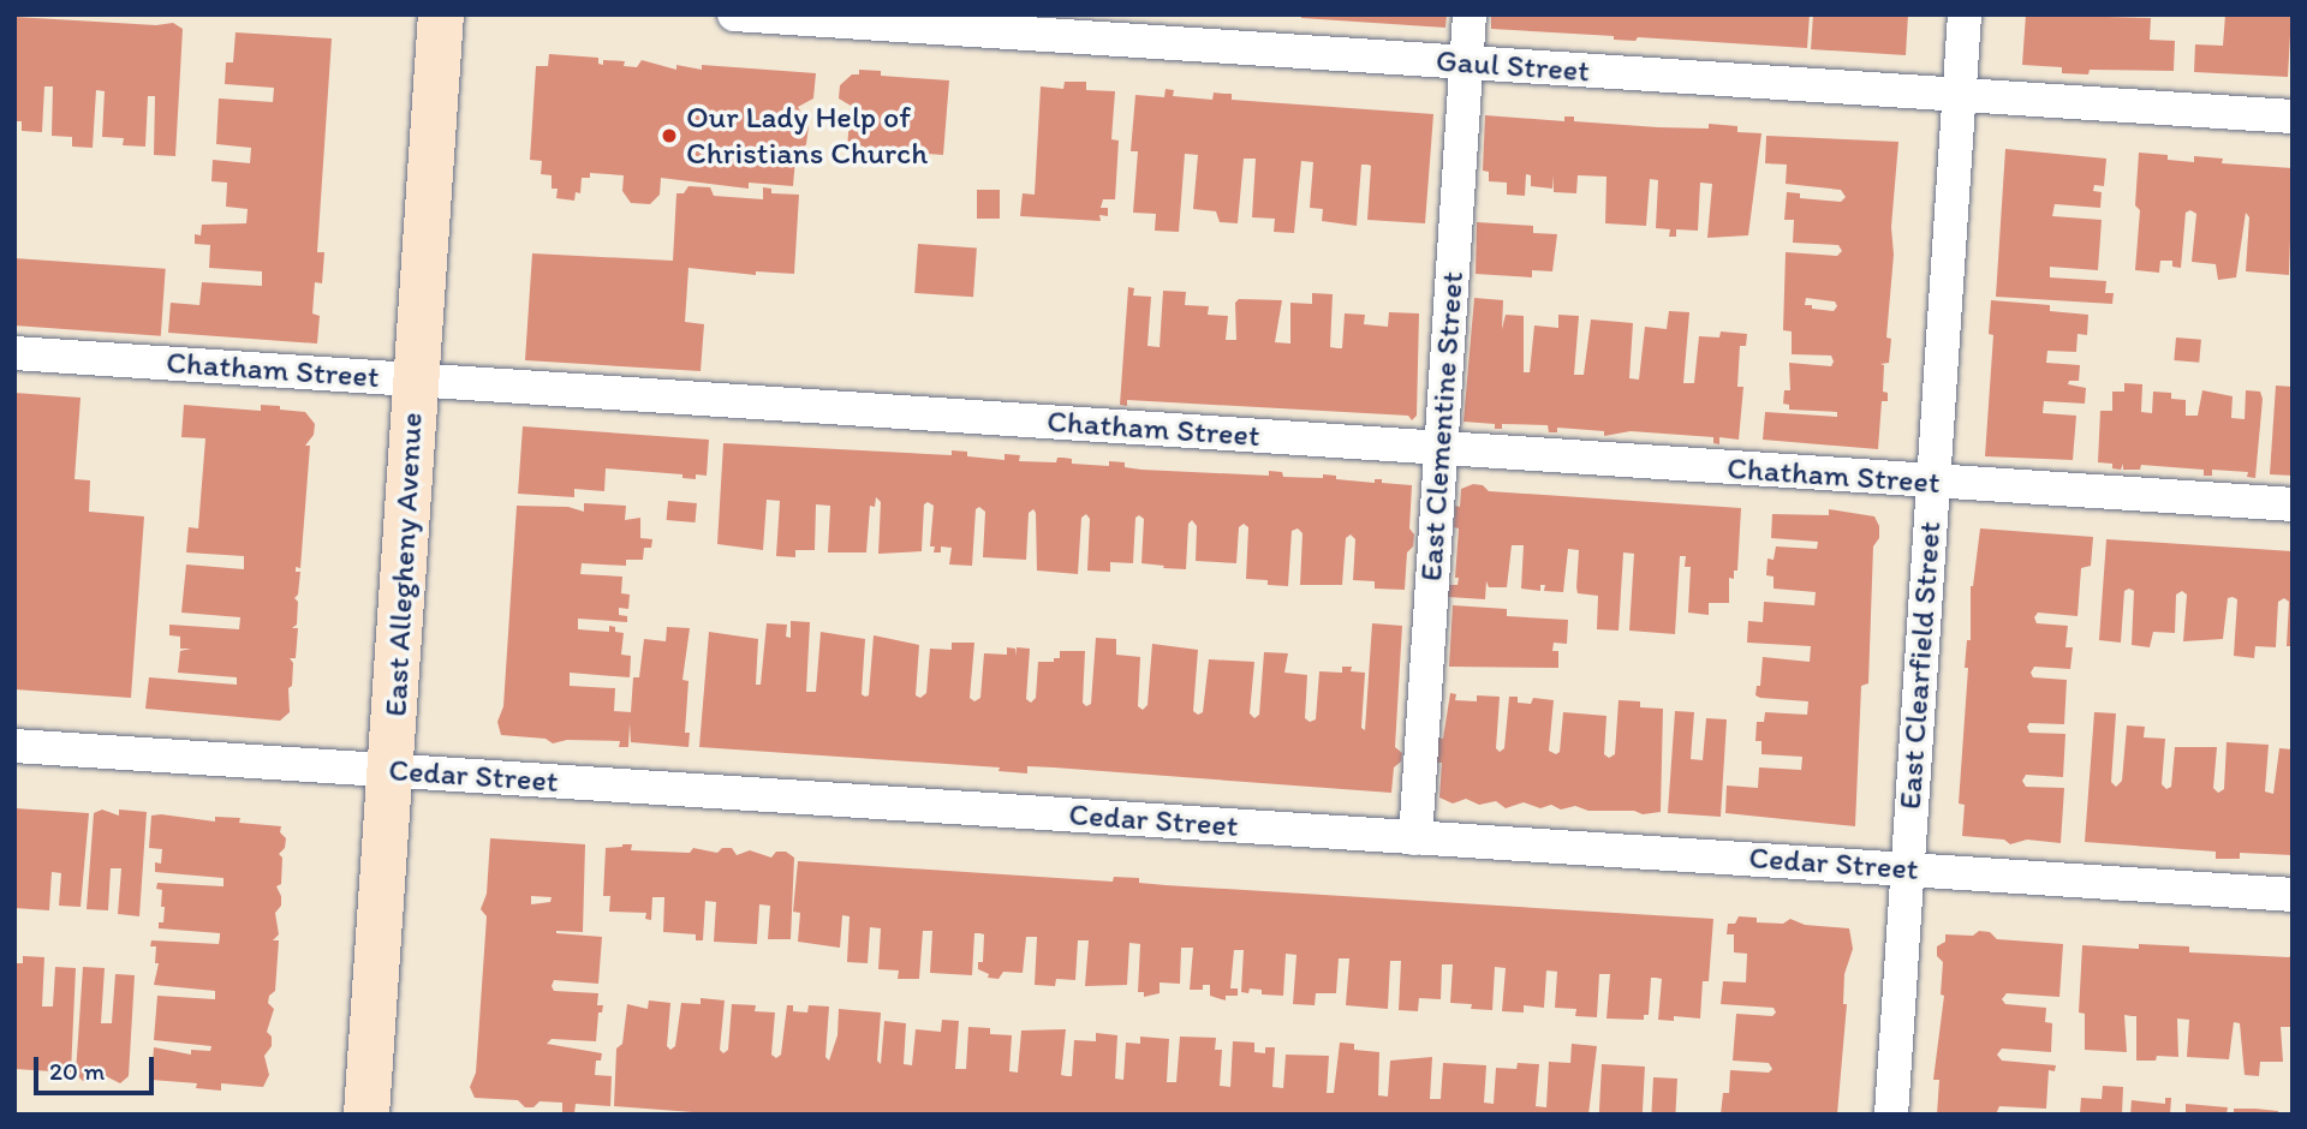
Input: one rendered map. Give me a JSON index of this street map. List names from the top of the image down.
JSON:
{
  "streets": {
    "street": [
      "Gaul Street",
      "Chatham Street",
      "East Clementine Street",
      "East Allegheny Avenue",
      "East Clearfield Street",
      "Cedar Street"
    ]
  },
  "crossings": [
    ["Gaul Street", "East Clementine Street"],
    ["Gaul Street", "East Clearfield Street"],
    ["Chatham Street", "East Clementine Street"],
    ["Chatham Street", "East Allegheny Avenue"],
    ["Chatham Street", "East Clearfield Street"],
    ["East Clementine Street", "Cedar Street"],
    ["East Allegheny Avenue", "Cedar Street"],
    ["East Clearfield Street", "Cedar Street"]
  ],
  "places": ["Our Lady Help of Christians Church"],
  "scale_bar": "20 m"
}
